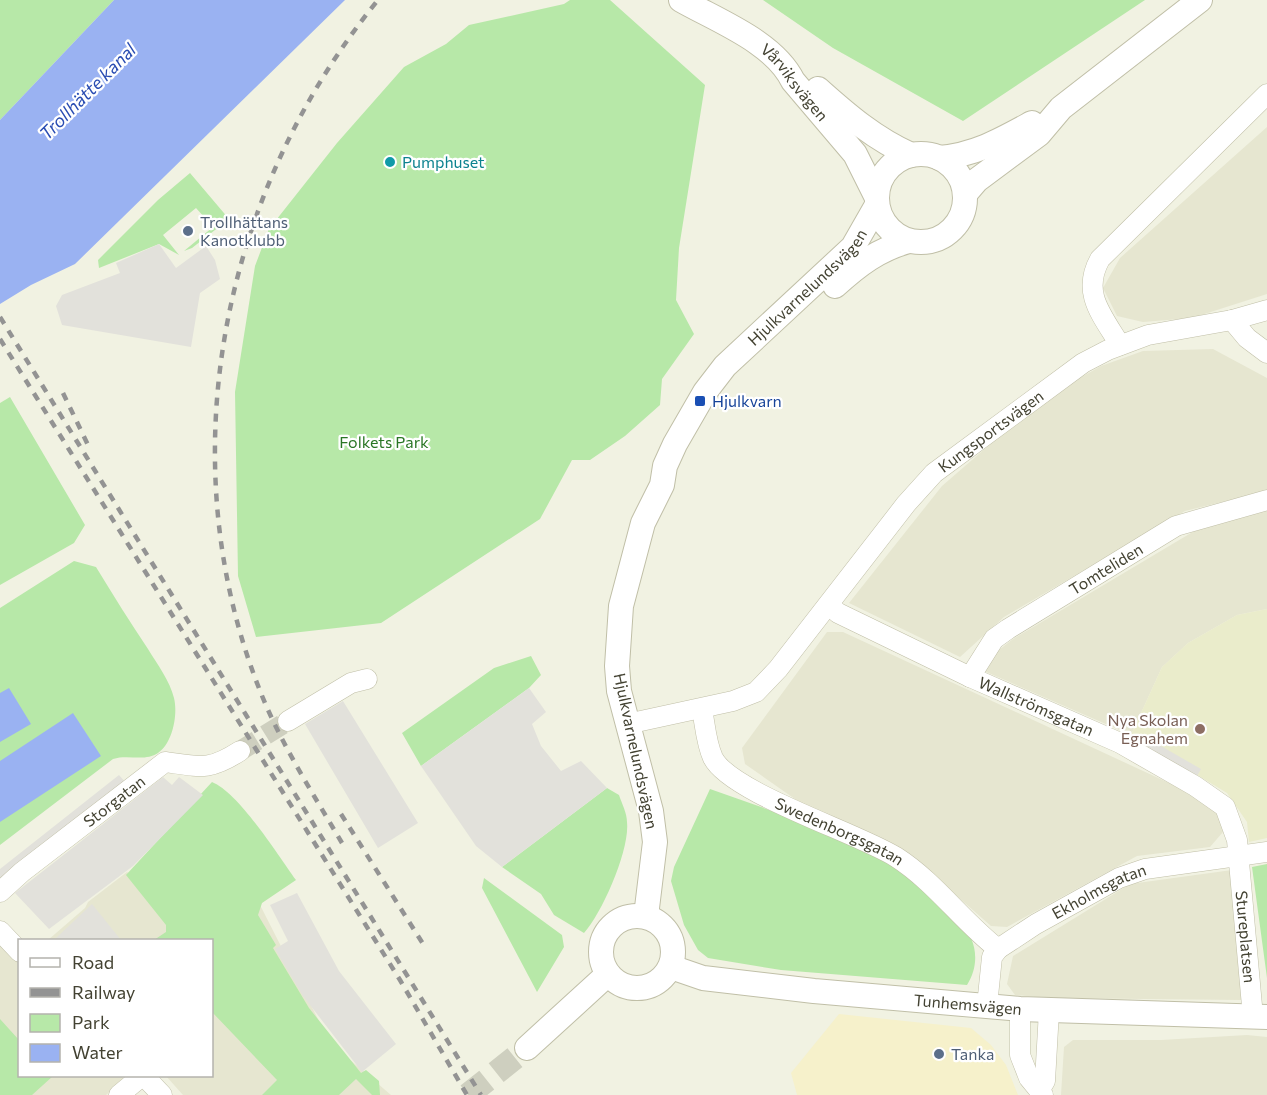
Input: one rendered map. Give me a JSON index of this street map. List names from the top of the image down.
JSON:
{
  "streets": {
    "street": [
      "Vårviksvägen",
      "Hjulkvarnelundsvägen",
      "Kungsportsvägen",
      "Tomteliden",
      "Wallströmsgatan",
      "Storgatan",
      "Swedenborgsgatan",
      "Ekholmsgatan",
      "Stureplatsen",
      "Tunhemsvägen"
    ]
  },
  "crossings": [
    ["Vårviksvägen", "Hjulkvarnelundsvägen"],
    ["Hjulkvarnelundsvägen", "Kungsportsvägen"],
    ["Hjulkvarnelundsvägen", "Tunhemsvägen"],
    ["Kungsportsvägen", "Wallströmsgatan"],
    ["Kungsportsvägen", "Swedenborgsgatan"],
    ["Tomteliden", "Wallströmsgatan"],
    ["Wallströmsgatan", "Ekholmsgatan"],
    ["Wallströmsgatan", "Stureplatsen"],
    ["Swedenborgsgatan", "Ekholmsgatan"],
    ["Ekholmsgatan", "Stureplatsen"],
    ["Stureplatsen", "Tunhemsvägen"]
  ],
  "water": ["Trollhätte kanal"],
  "parks": ["Folkets Park"],
  "places": {
    "other": [
      "Pumphuset",
      "Trollhättans Kanotklubb",
      "Nya Skolan Egnahem",
      "Tanka"
    ],
    "transit": ["Hjulkvarn"]
  },
  "legend": [
    "Road",
    "Railway",
    "Park",
    "Water"
  ]
}
